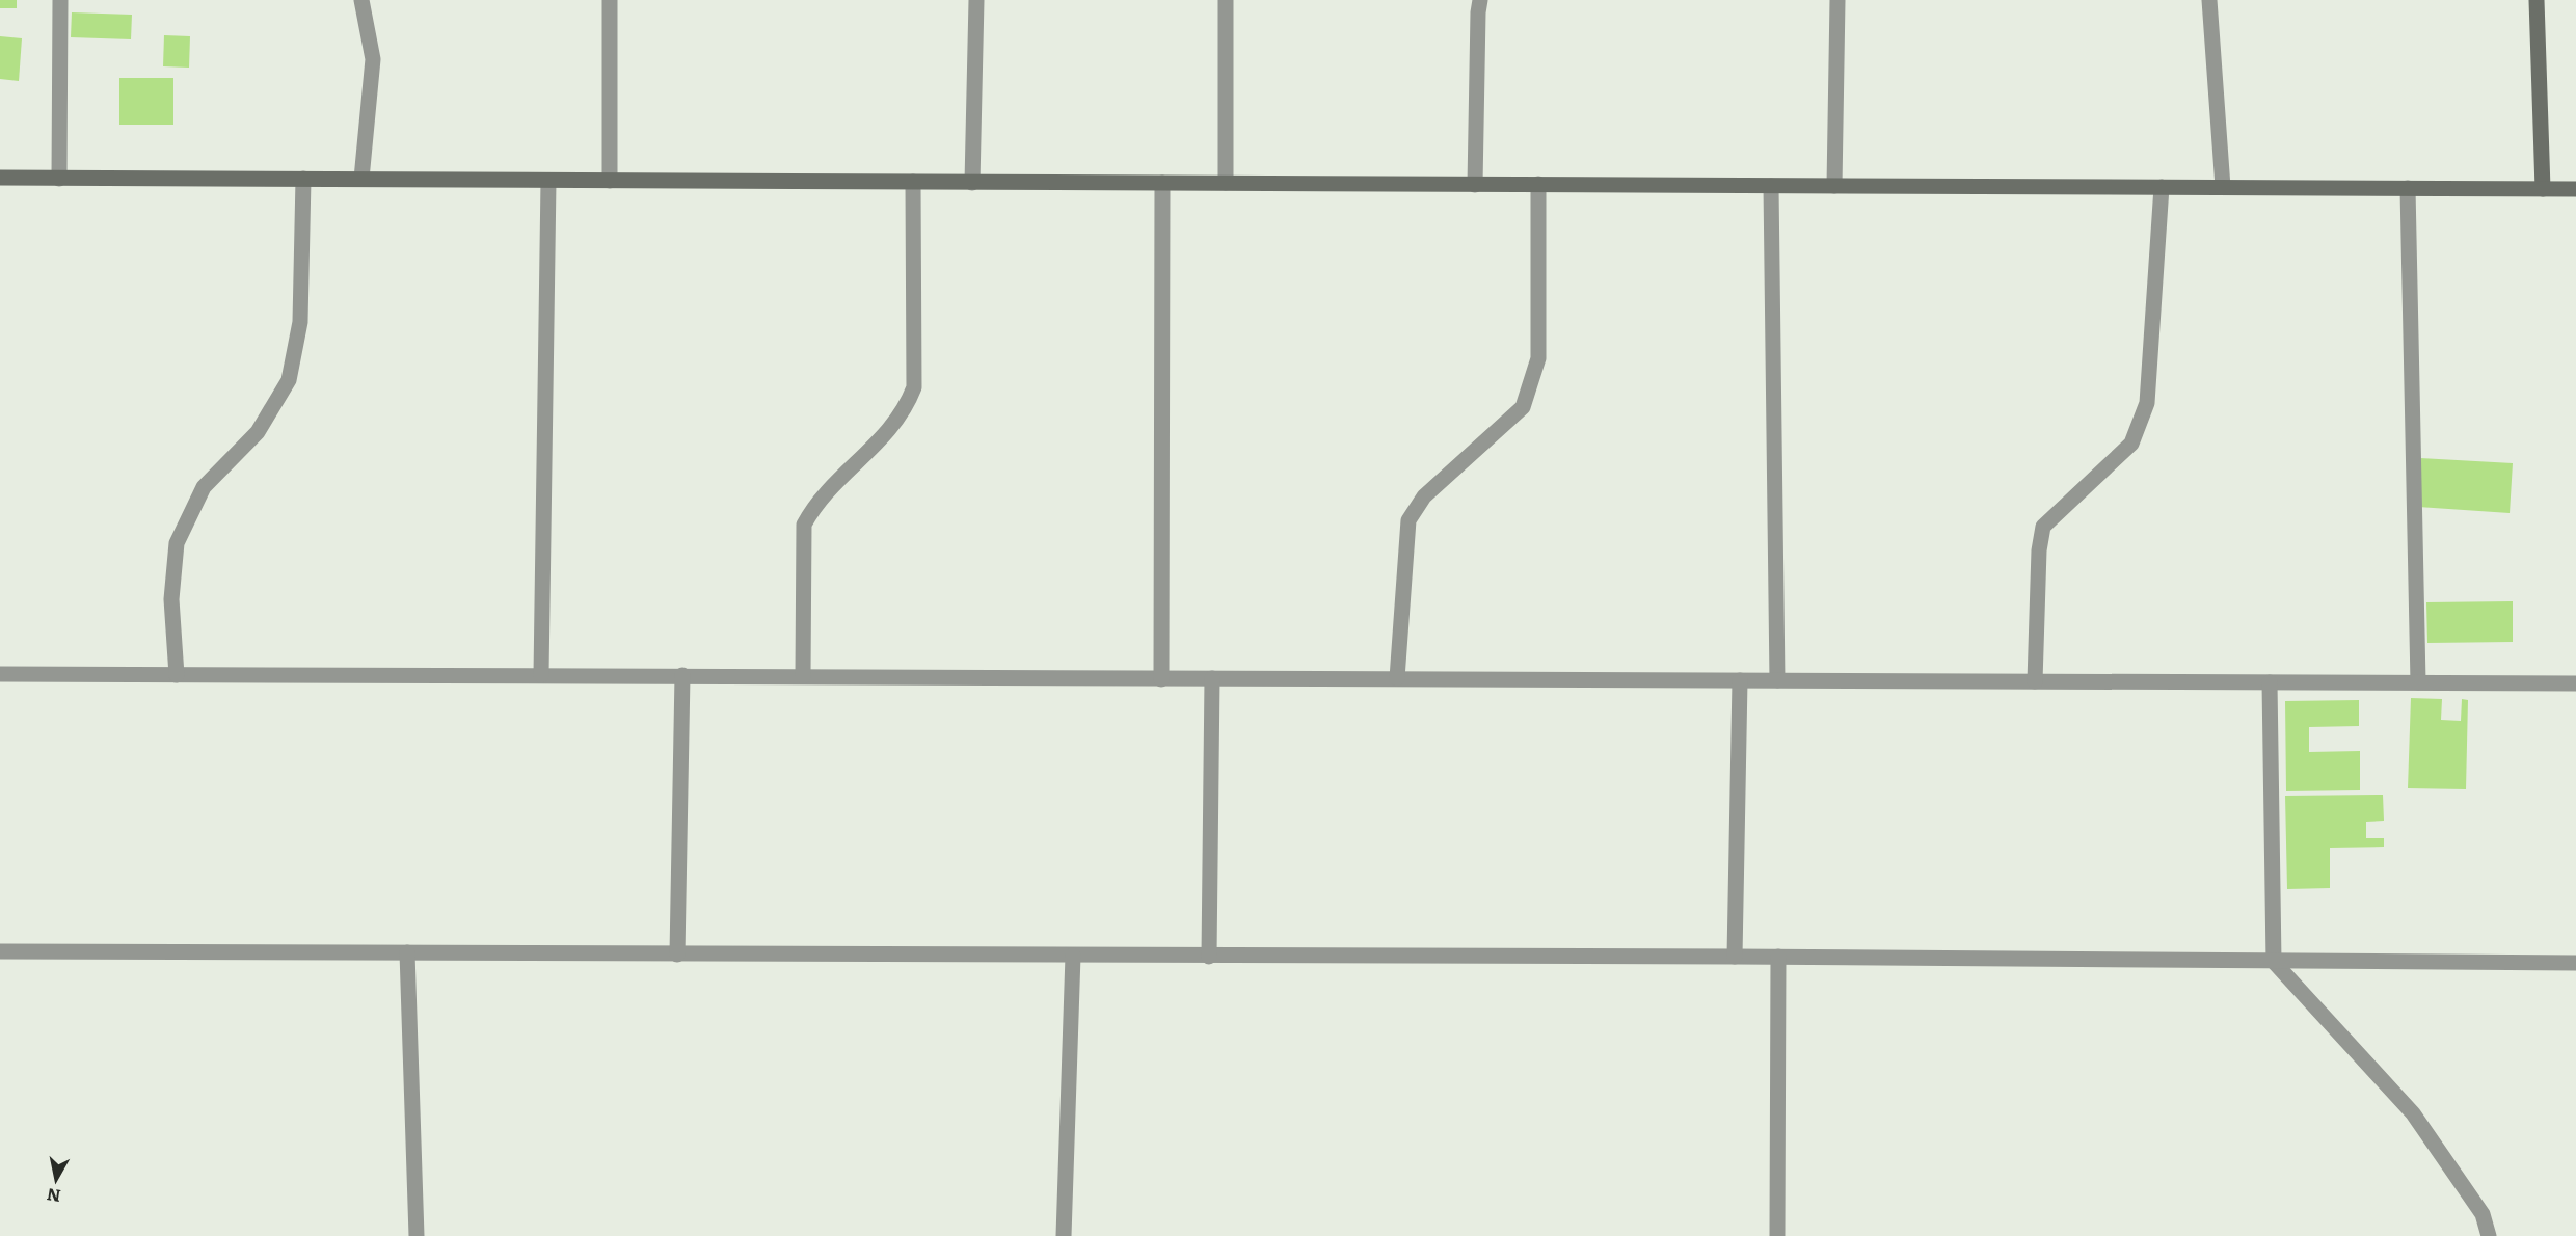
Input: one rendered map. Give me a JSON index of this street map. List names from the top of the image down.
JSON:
{
  "north": "bottom"
}
